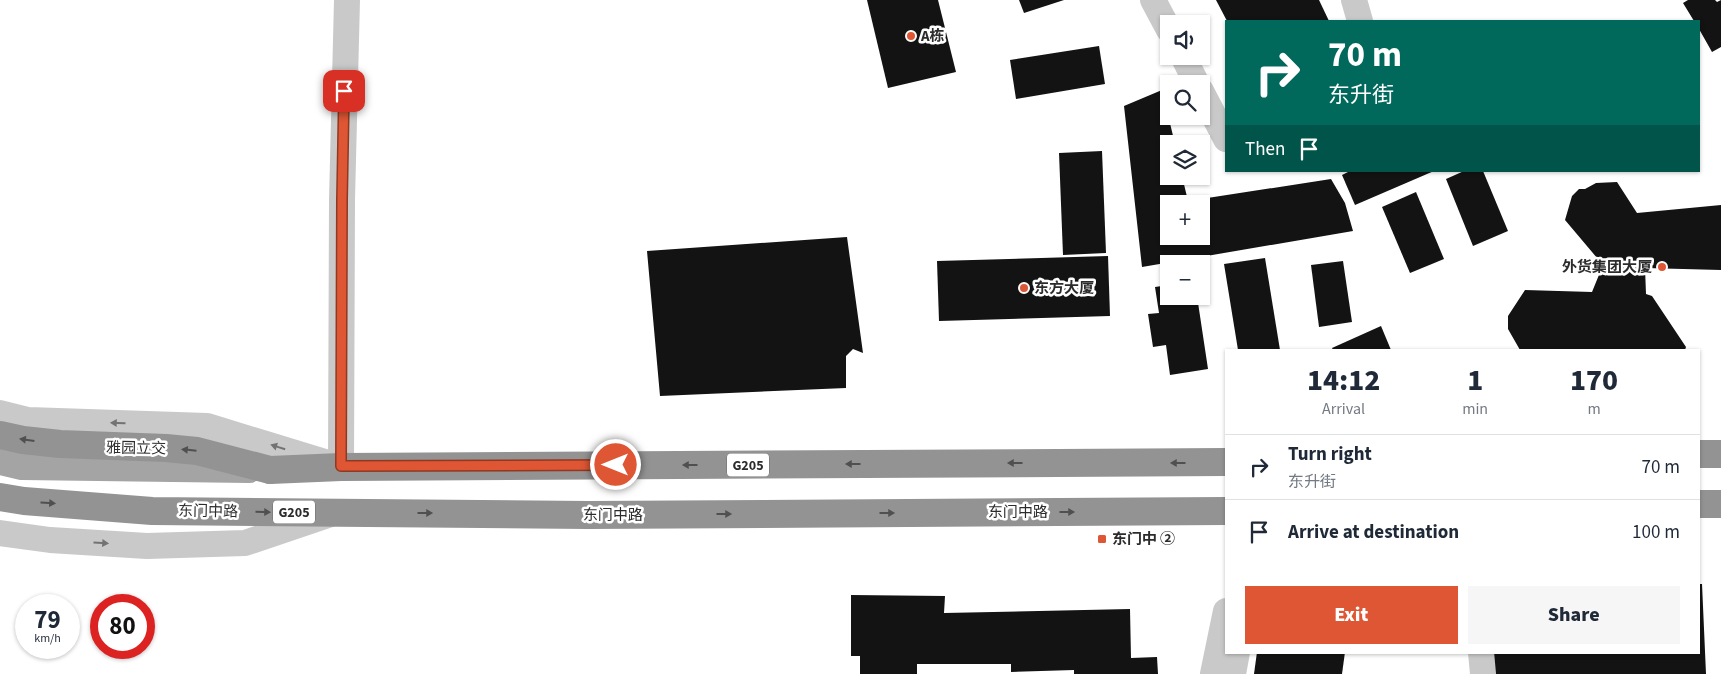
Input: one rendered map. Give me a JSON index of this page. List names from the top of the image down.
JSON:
{
  "streets": {
    "highway": ["雅园立交", "G205", "东门中路"]
  },
  "crossings": [
    ["雅园立交", "G205"]
  ],
  "one_way": ["雅园立交"],
  "places": {
    "other": ["A栋", "外货集团大厦", "东方大厦"],
    "transit": ["东门中 ②"]
  },
  "page": {
    "map_buttons": ["+", "−"],
    "turn": ["70 m", "东升街"],
    "then": "Then",
    "eta": [
      "14:12",
      "Arrival",
      "1",
      "min",
      "170",
      "m"
    ],
    "list": [
      {
        "name": "Turn right",
        "note": "东升街",
        "value": "70 m"
      },
      {
        "name": "Arrive at destination",
        "value": "100 m"
      }
    ],
    "buttons": ["Exit", "Share"],
    "speed": "79 km/h",
    "limit": "80"
  }
}
